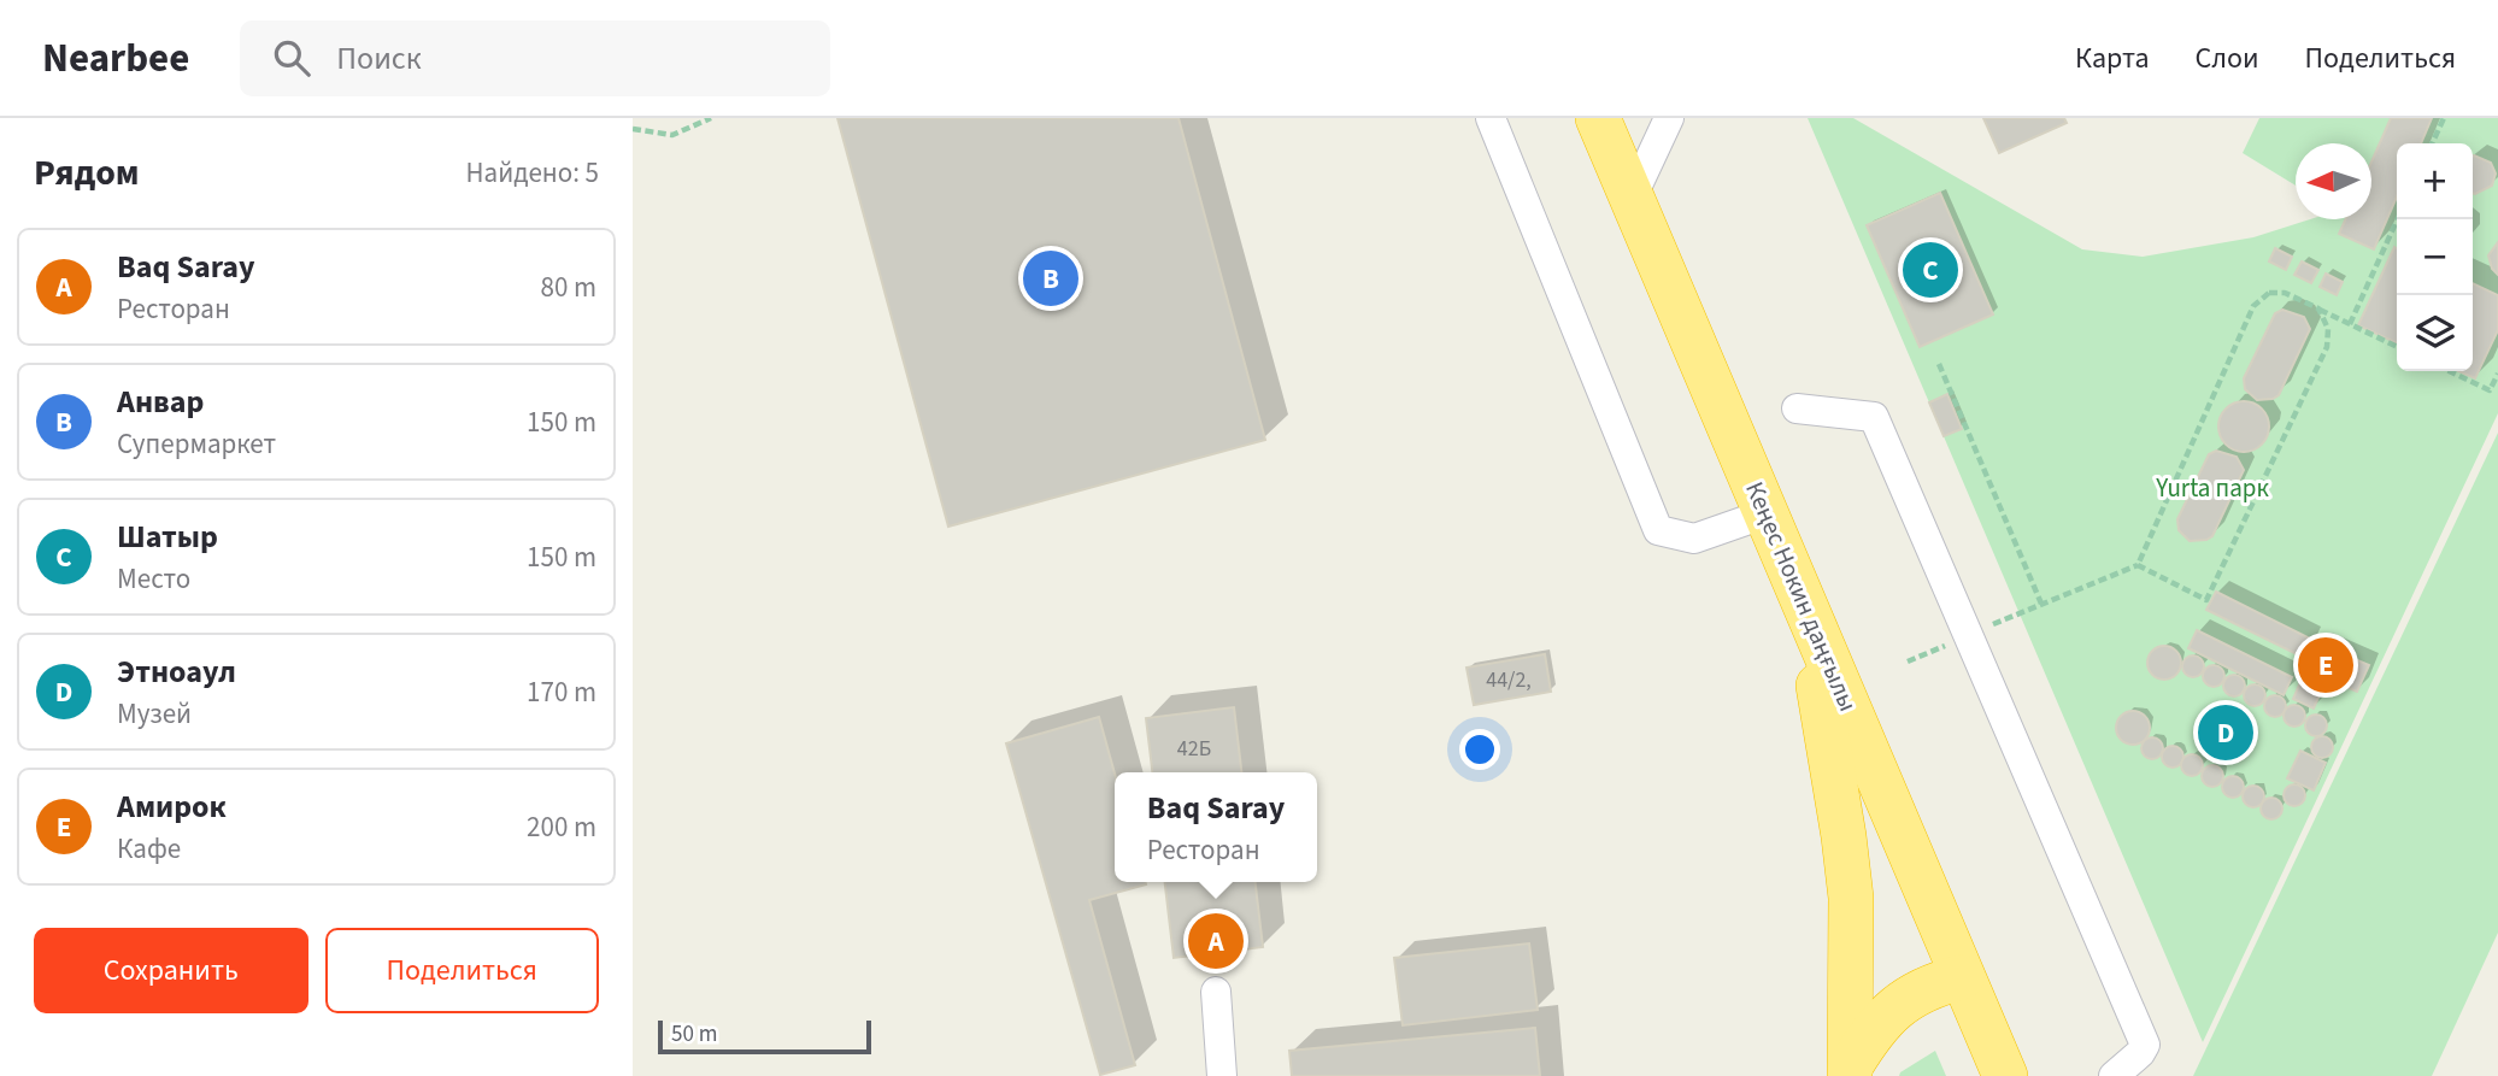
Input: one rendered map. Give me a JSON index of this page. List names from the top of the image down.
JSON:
{
  "streets": {
    "highway": ["Кеңес Нокин даңғылы"]
  },
  "parks": ["Yurta парк"],
  "house_numbers": ["44/2,", "42Б"],
  "scale_bar": "50 m",
  "north": "left",
  "page": {
    "header": "Nearbee",
    "search": "Поиск",
    "nav": ["Карта", "Слои", "Поделиться"],
    "heading": ["Рядом", "Найдено: 5"],
    "map_buttons": ["+", "−"],
    "list": [
      {
        "mark": "A",
        "name": "Baq Saray",
        "note": "Ресторан",
        "value": "80 m"
      },
      {
        "mark": "B",
        "name": "Анвар",
        "note": "Супермаркет",
        "value": "150 m"
      },
      {
        "mark": "C",
        "name": "Шатыр",
        "note": "Место",
        "value": "150 m"
      },
      {
        "mark": "D",
        "name": "Этноаул",
        "note": "Музей",
        "value": "170 m"
      },
      {
        "mark": "E",
        "name": "Амирок",
        "note": "Кафе",
        "value": "200 m"
      }
    ],
    "pins": [
      "C",
      "B",
      "E",
      "D",
      "A"
    ],
    "popup": ["Baq Saray", "Ресторан"],
    "buttons": ["Сохранить", "Поделиться"],
    "scale": "50 m"
  }
}
